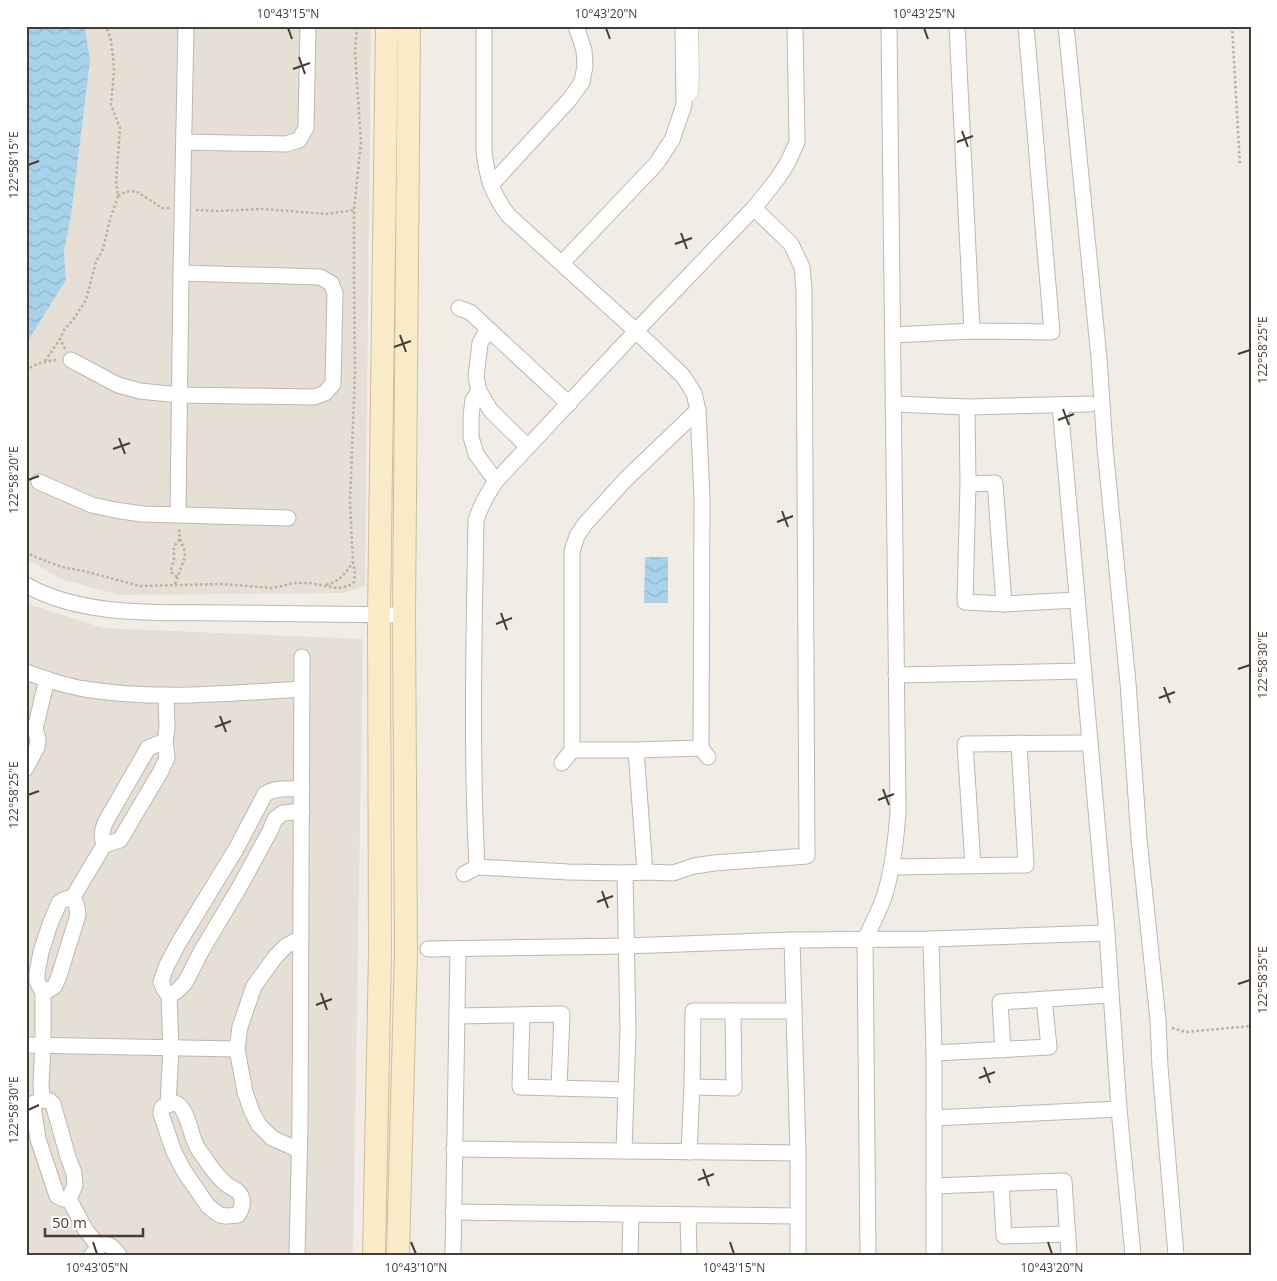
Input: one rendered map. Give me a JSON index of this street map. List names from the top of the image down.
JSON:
{
  "scale_bar": "50 m",
  "coordinates": [
    "10°43'15\"N",
    "10°43'20\"N",
    "10°43'25\"N",
    "122°58'15\"E",
    "122°58'25\"E",
    "122°58'20\"E",
    "122°58'30\"E",
    "122°58'35\"E",
    "10°43'05\"N",
    "10°43'10\"N"
  ]
}
